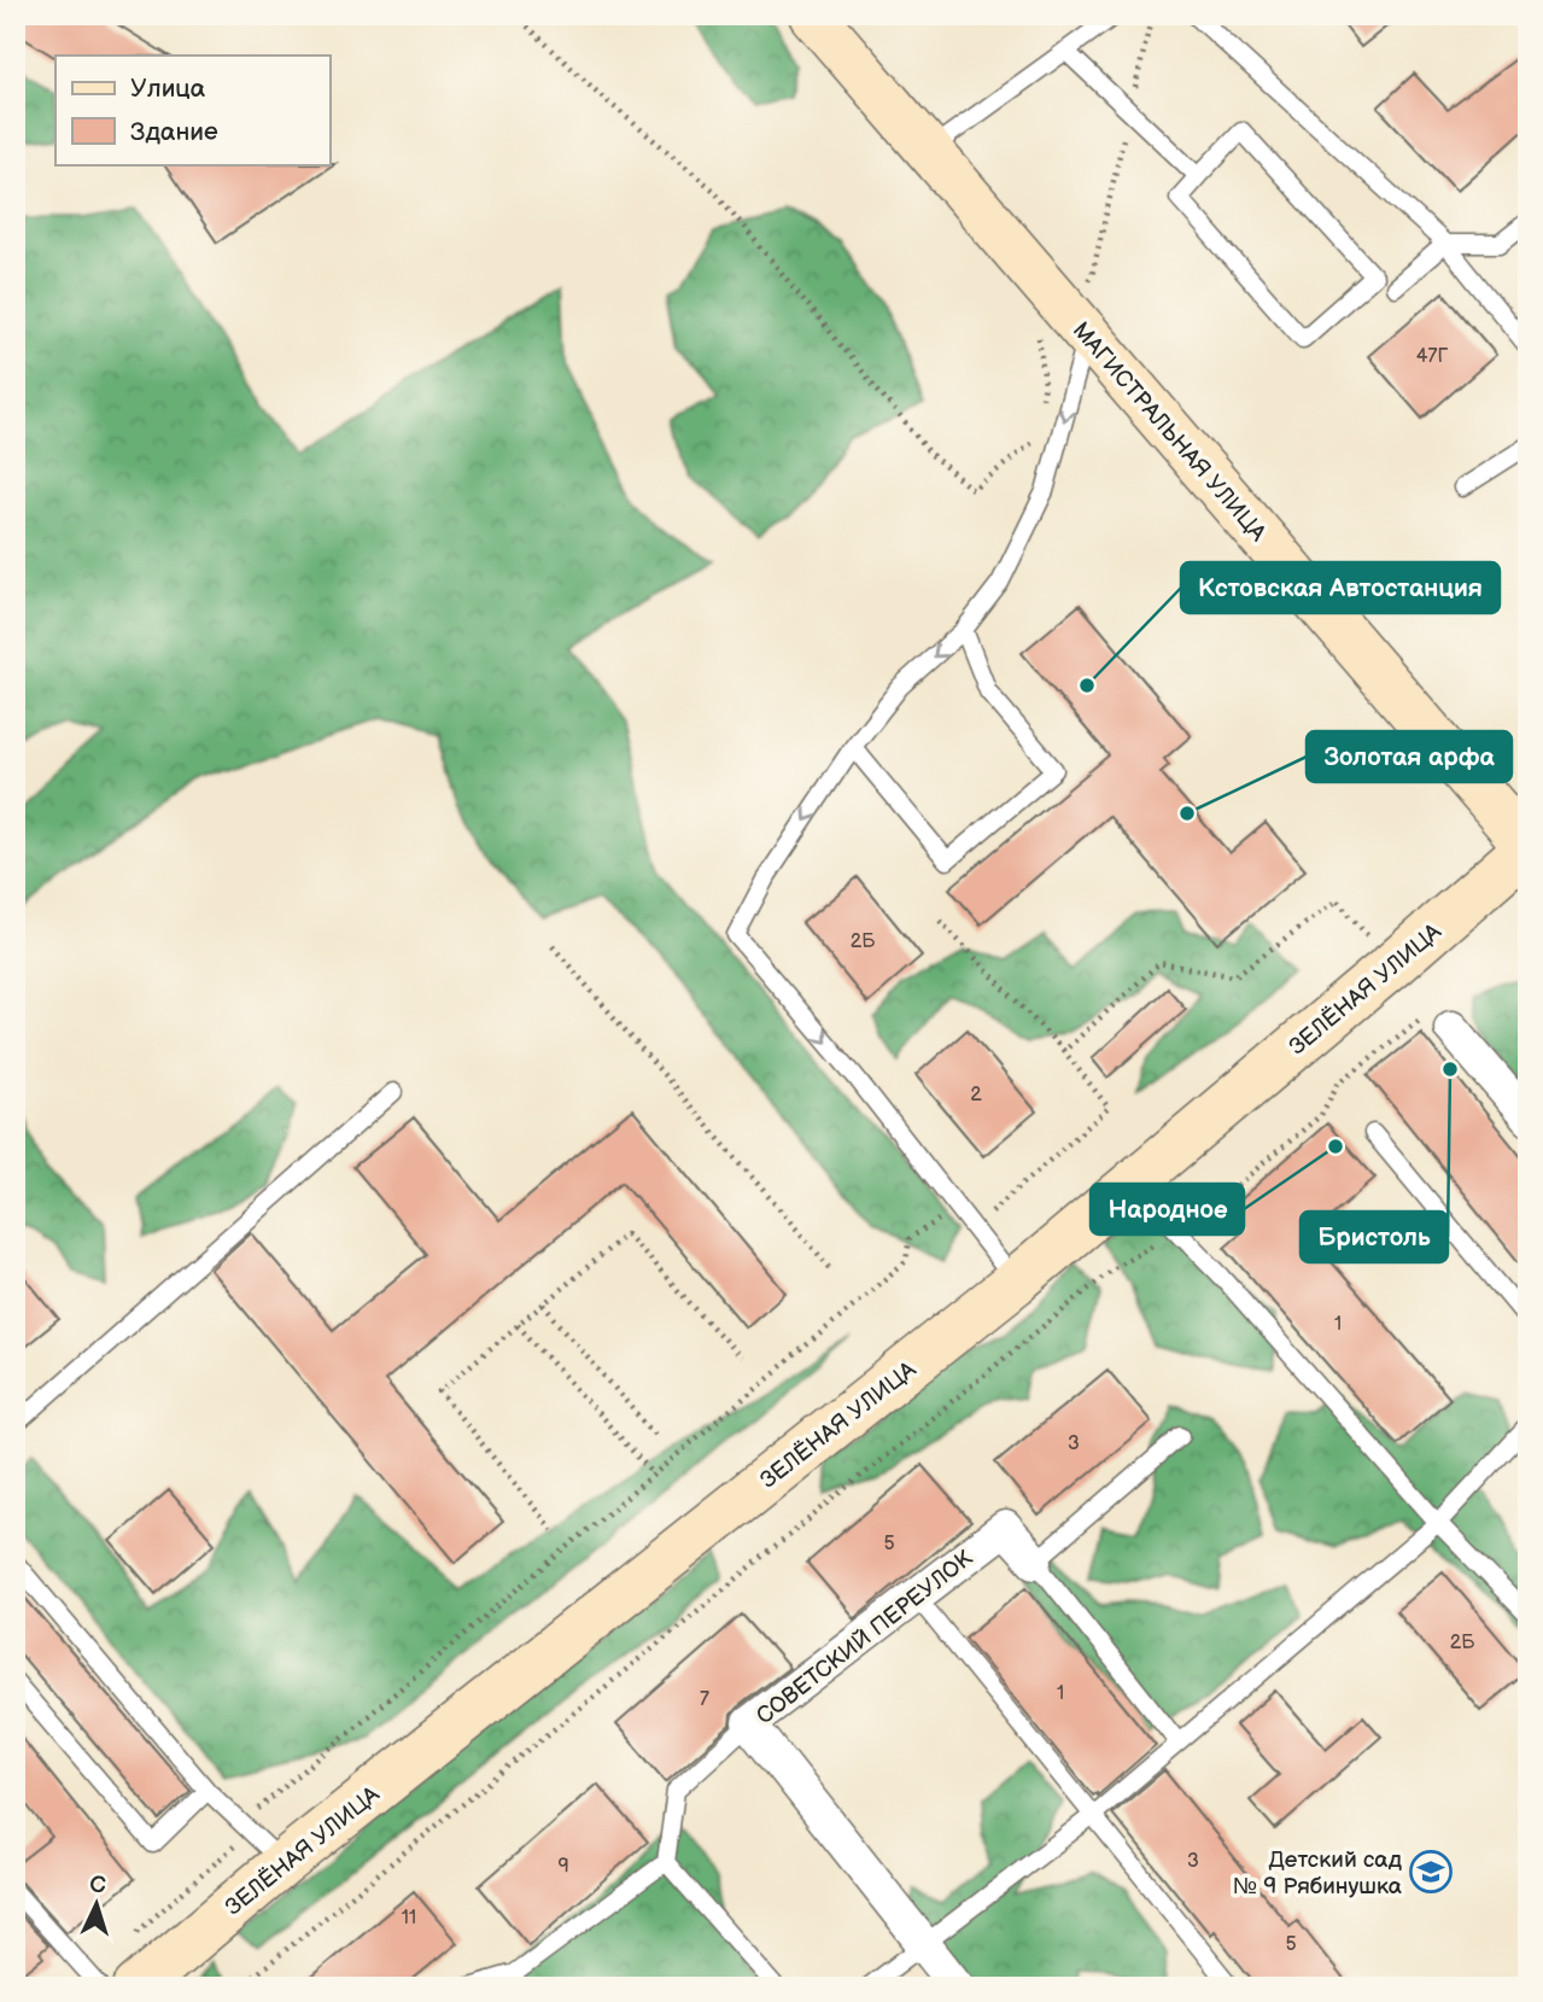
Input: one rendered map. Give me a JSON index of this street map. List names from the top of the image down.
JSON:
{
  "streets": {
    "main road": ["МАГИСТРАЛЬНАЯ УЛИЦА", "ЗЕЛЁНАЯ УЛИЦА"],
    "street": ["СОВЕТСКИЙ ПЕРЕУЛОК"]
  },
  "crossings": [
    ["МАГИСТРАЛЬНАЯ УЛИЦА", "ЗЕЛЁНАЯ УЛИЦА"]
  ],
  "places": {
    "other": [
      "Кстовская Автостанция",
      "Золотая арфа",
      "Бристоль",
      "Народное"
    ],
    "school or university": ["Детский сад № 9 Рябинушка"]
  },
  "house_numbers": [
    "47Г",
    "2Б",
    "2",
    "1",
    "3",
    "5",
    "2Б",
    "1",
    "7",
    "3",
    "9",
    "11",
    "5"
  ],
  "legend": ["Улица", "Здание"],
  "north": "top"
}
